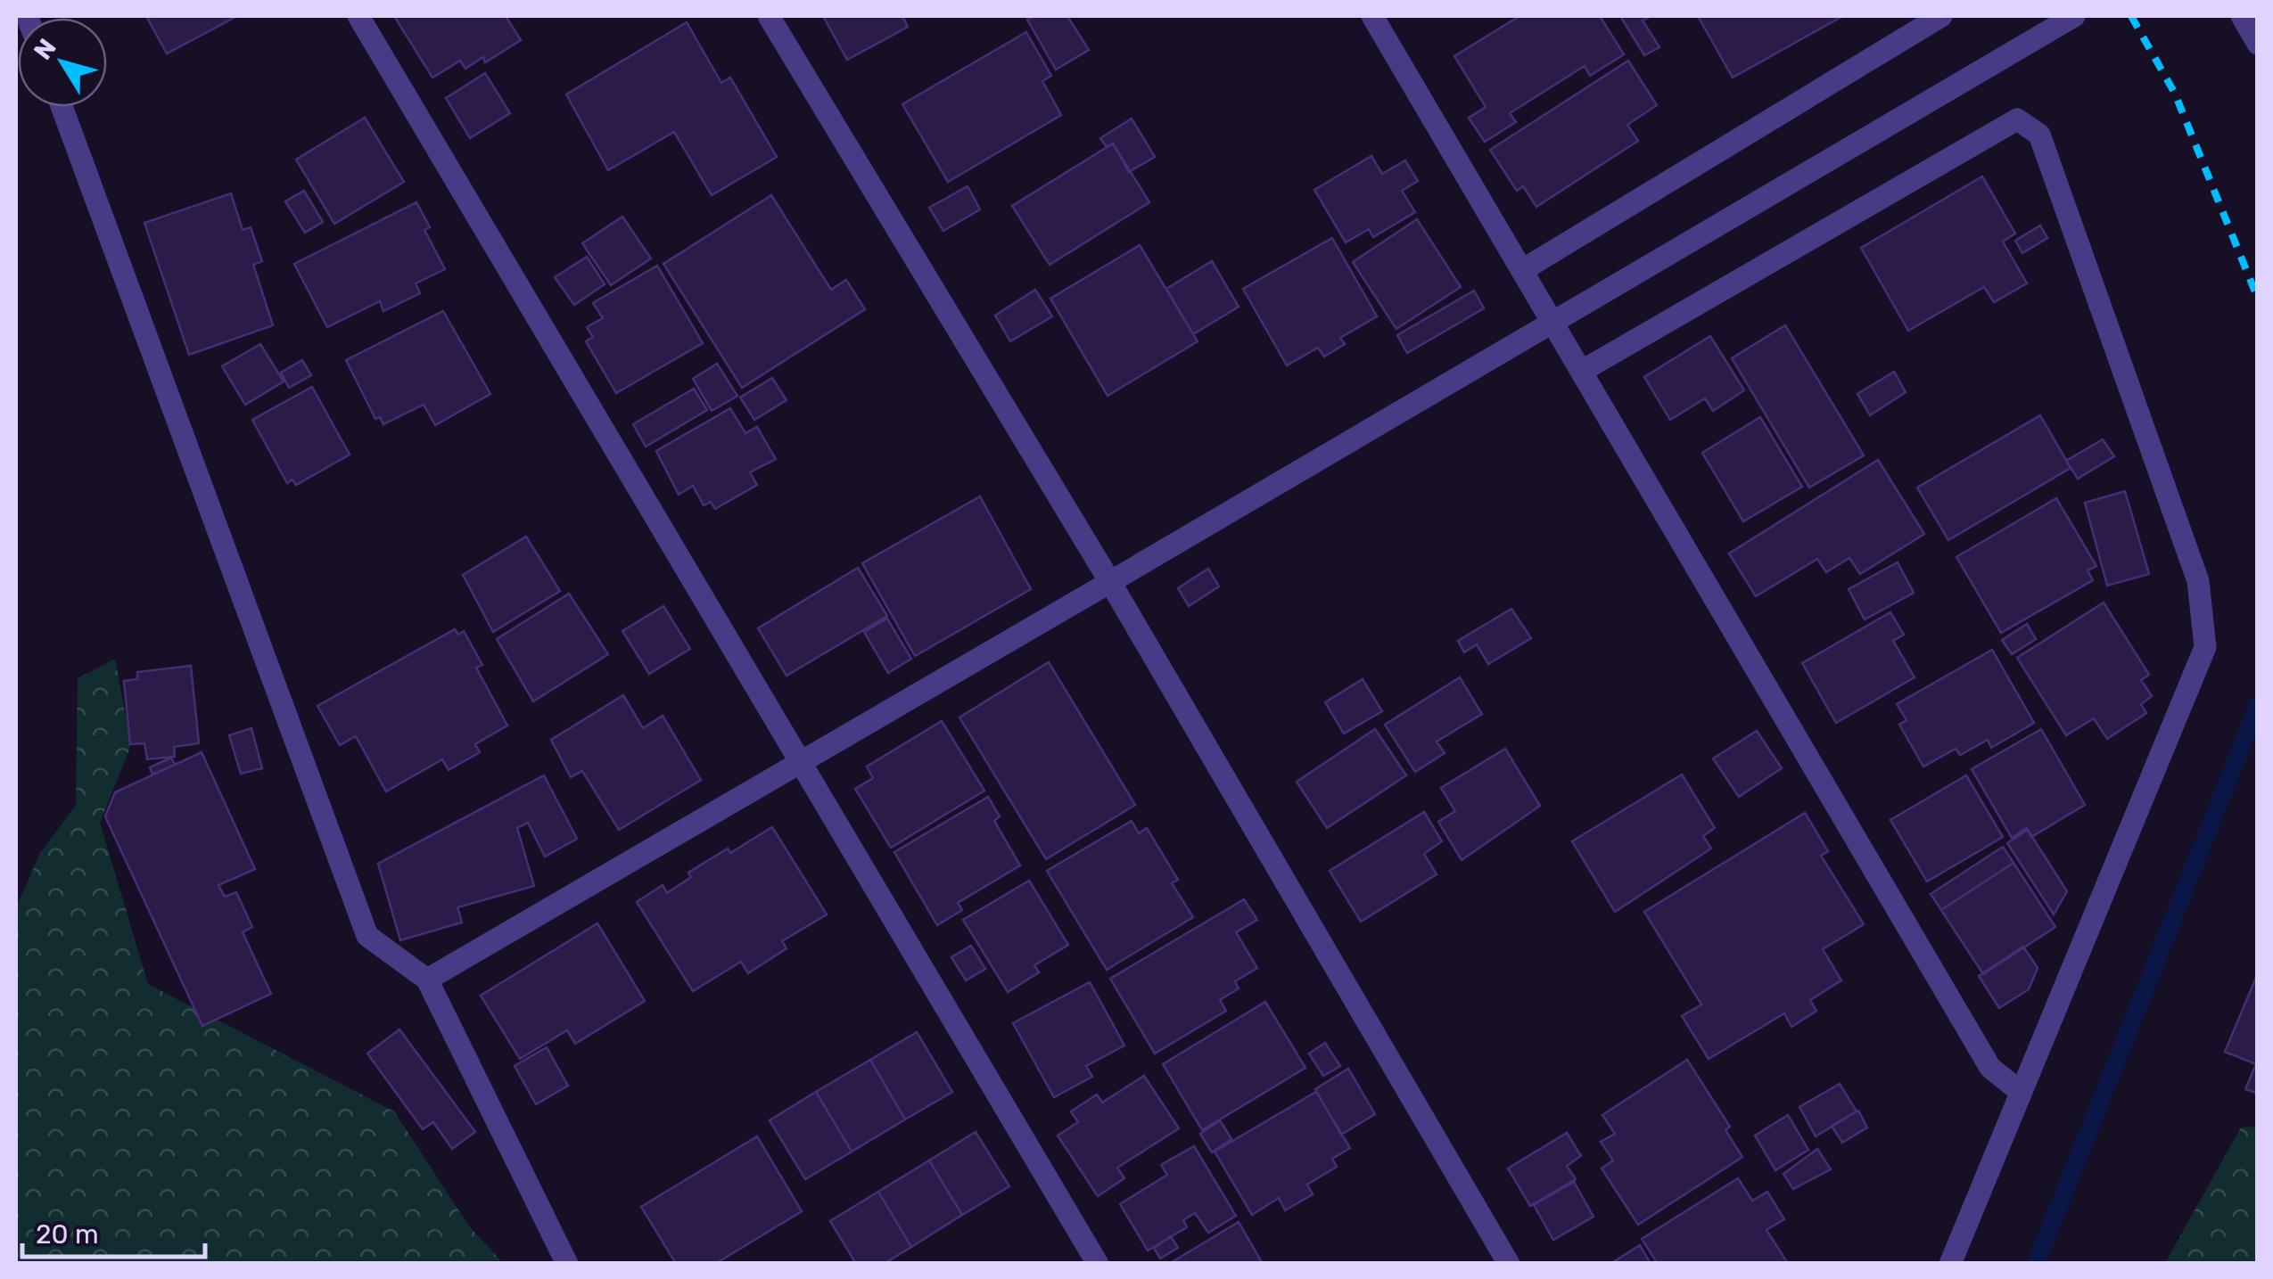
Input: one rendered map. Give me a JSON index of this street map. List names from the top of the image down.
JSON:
{
  "scale_bar": "20 m",
  "north": "top left"
}
